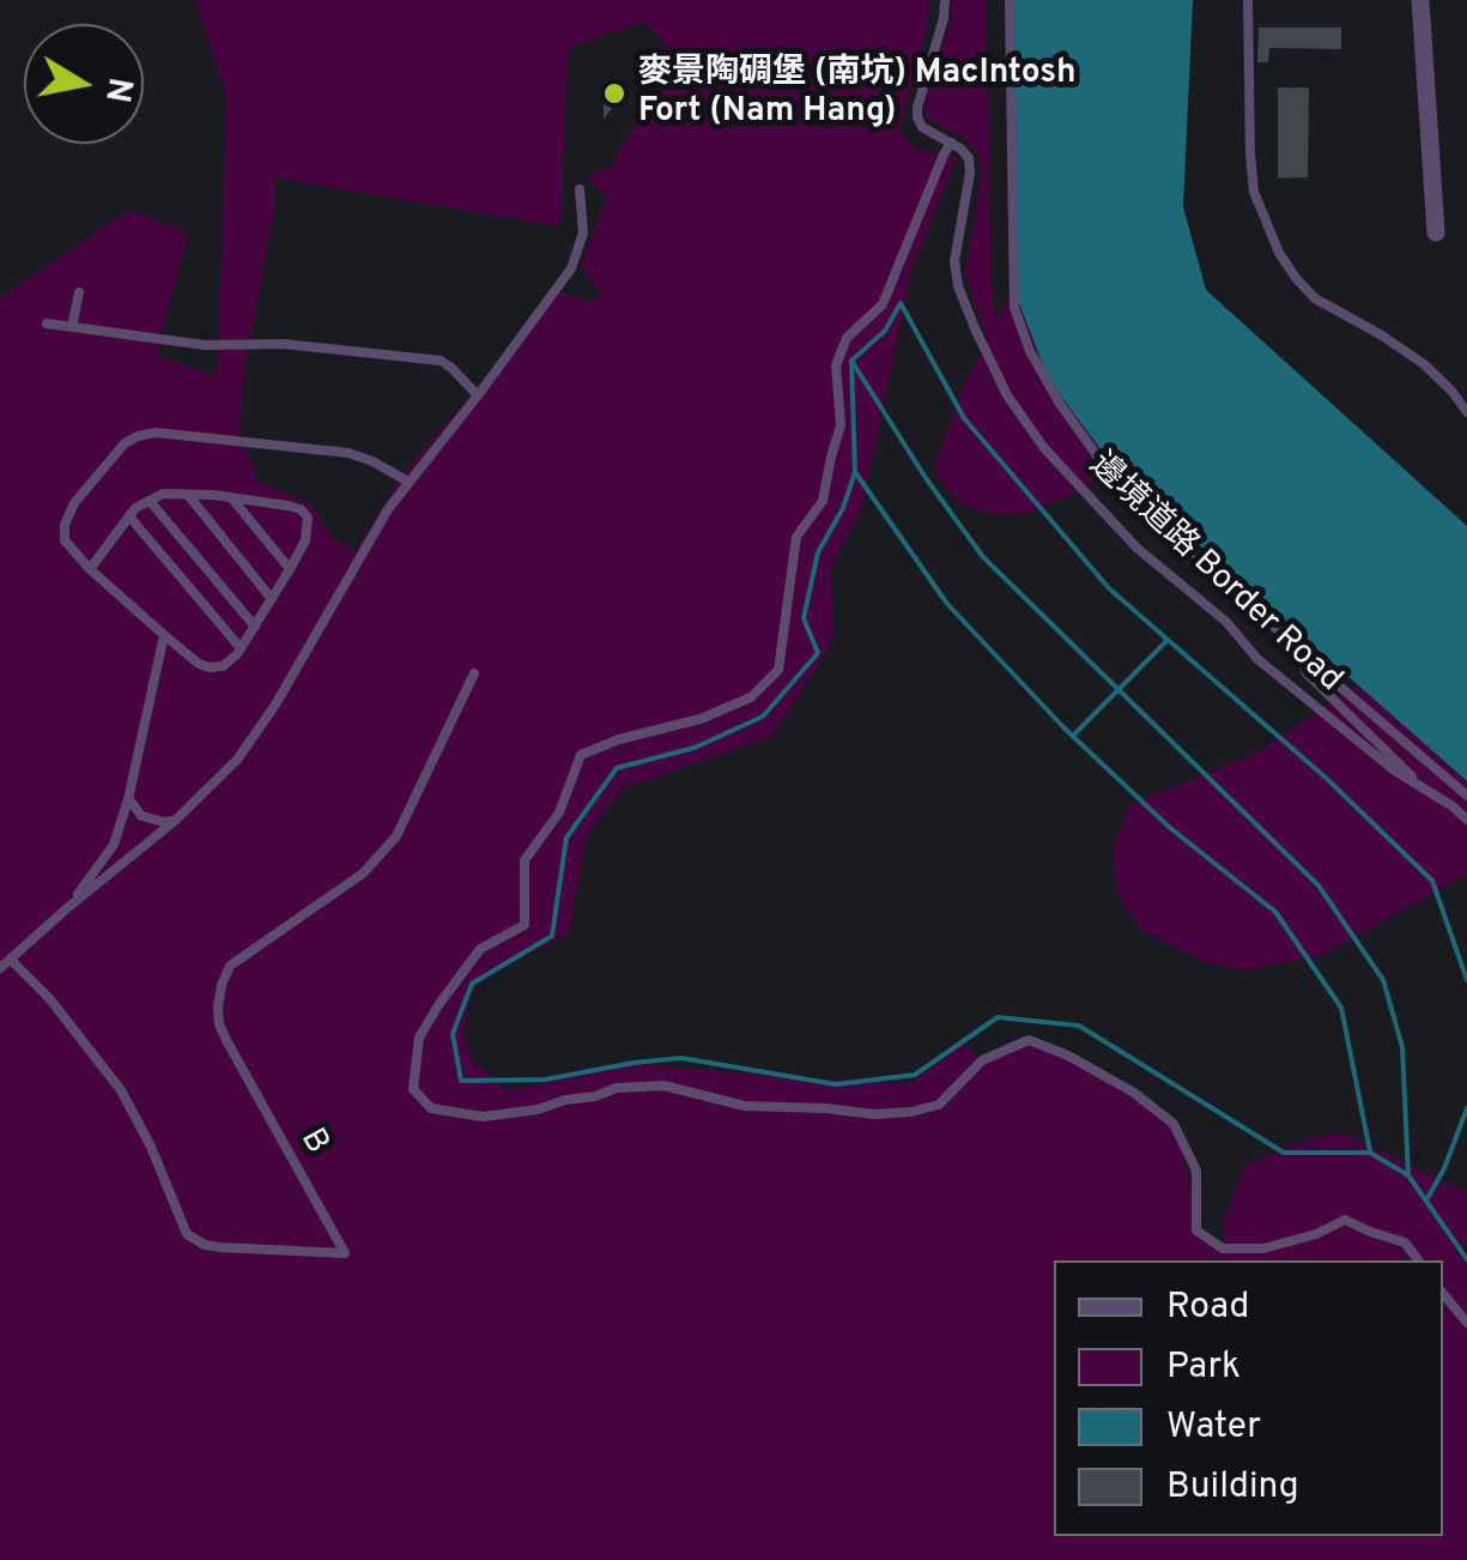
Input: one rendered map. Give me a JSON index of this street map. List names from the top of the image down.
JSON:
{
  "streets": {
    "lane": ["邊境道路 Border Road", "B"]
  },
  "places": ["麥景陶碉堡 (南坑) MacIntosh Fort (Nam Hang)"],
  "legend": [
    "Road",
    "Park",
    "Water",
    "Building"
  ],
  "north": "right"
}
